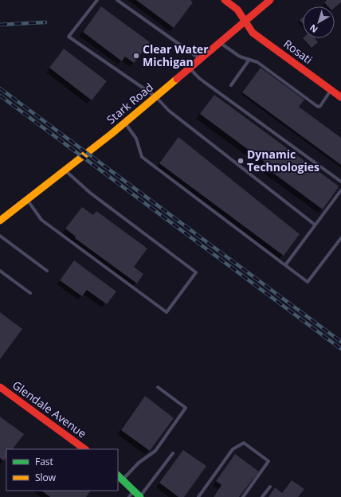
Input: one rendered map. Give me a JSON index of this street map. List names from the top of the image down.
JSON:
{
  "streets": {
    "street": ["Rosati", "Stark Road", "Glendale Avenue"]
  },
  "crossings": [
    ["Rosati", "Stark Road"]
  ],
  "places": ["Clear Water Michigan", "Dynamic Technologies"],
  "legend": ["Fast", "Slow"],
  "north": "bottom left"
}
